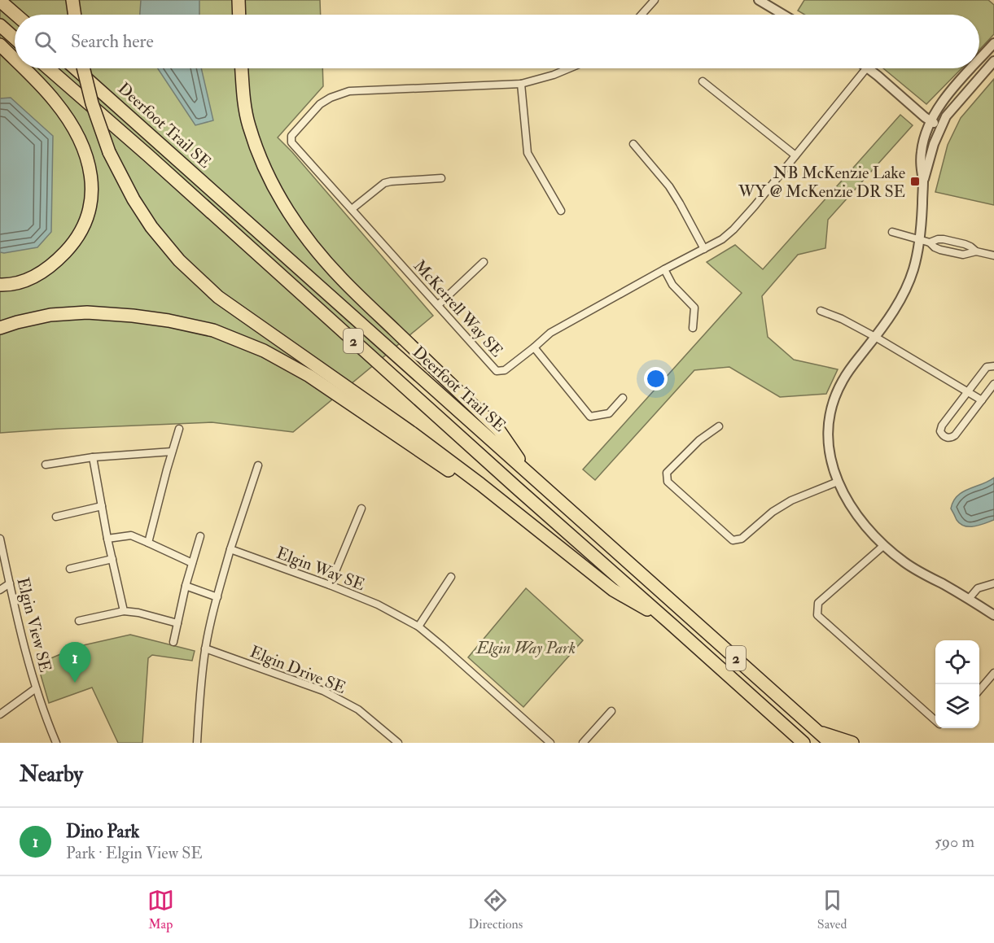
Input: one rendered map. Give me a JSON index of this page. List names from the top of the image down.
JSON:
{
  "streets": {
    "highway": ["Deerfoot Trail SE", "2"],
    "street": [
      "McKerrell Way SE",
      "Elgin Way SE",
      "Elgin View SE",
      "Elgin Drive SE"
    ]
  },
  "parks": ["Elgin Way Park"],
  "places": {
    "transit": ["NB McKenzie Lake WY @ McKenzie DR SE"]
  },
  "page": {
    "search": "Search here",
    "pins": "1",
    "heading": "Nearby",
    "list": [
      {
        "mark": "1",
        "name": "Dino Park",
        "note": "Park · Elgin View SE",
        "value": "590 m"
      }
    ],
    "nav": ["Map", "Directions", "Saved"]
  }
}
